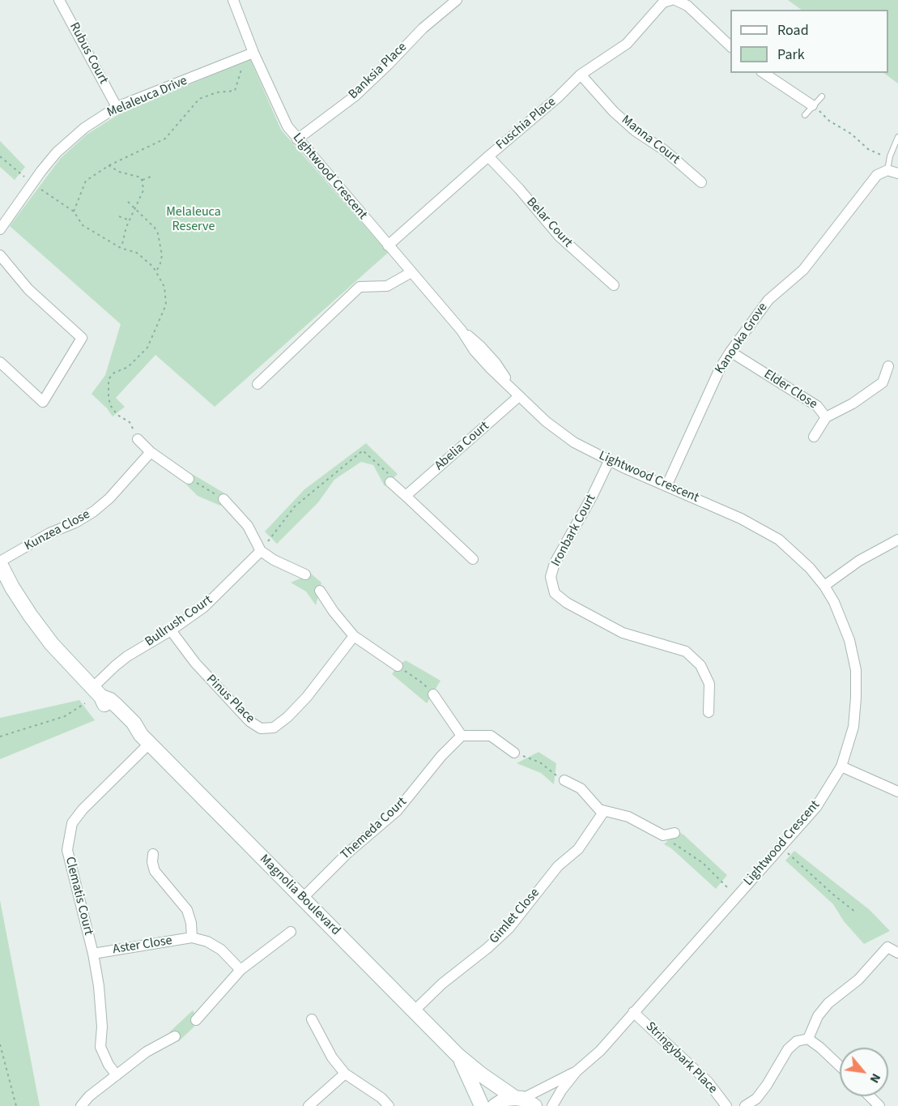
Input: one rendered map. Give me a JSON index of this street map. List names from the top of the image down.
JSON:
{
  "streets": {
    "street": [
      "Rubus Court",
      "Banksia Place",
      "Melaleuca Drive",
      "Fuschia Place",
      "Manna Court",
      "Lightwood Crescent",
      "Belar Court",
      "Kanooka Grove",
      "Elder Close",
      "Abelia Court",
      "Kunzea Close",
      "Ironbark Court",
      "Bullrush Court",
      "Pinus Place",
      "Themeda Court",
      "Magnolia Boulevard",
      "Clematis Court",
      "Gimlet Close",
      "Aster Close",
      "Stringybark Place"
    ]
  },
  "crossings": [
    ["Rubus Court", "Melaleuca Drive"],
    ["Banksia Place", "Lightwood Crescent"],
    ["Melaleuca Drive", "Lightwood Crescent"],
    ["Fuschia Place", "Manna Court"],
    ["Fuschia Place", "Lightwood Crescent"],
    ["Fuschia Place", "Belar Court"],
    ["Lightwood Crescent", "Kanooka Grove"],
    ["Lightwood Crescent", "Abelia Court"],
    ["Lightwood Crescent", "Ironbark Court"],
    ["Lightwood Crescent", "Magnolia Boulevard"],
    ["Lightwood Crescent", "Stringybark Place"],
    ["Kanooka Grove", "Elder Close"],
    ["Kunzea Close", "Magnolia Boulevard"],
    ["Bullrush Court", "Pinus Place"],
    ["Bullrush Court", "Magnolia Boulevard"],
    ["Themeda Court", "Magnolia Boulevard"],
    ["Magnolia Boulevard", "Clematis Court"],
    ["Magnolia Boulevard", "Gimlet Close"],
    ["Clematis Court", "Aster Close"]
  ],
  "parks": ["Melaleuca Reserve"],
  "legend": ["Road", "Park"],
  "north": "bottom right"
}
